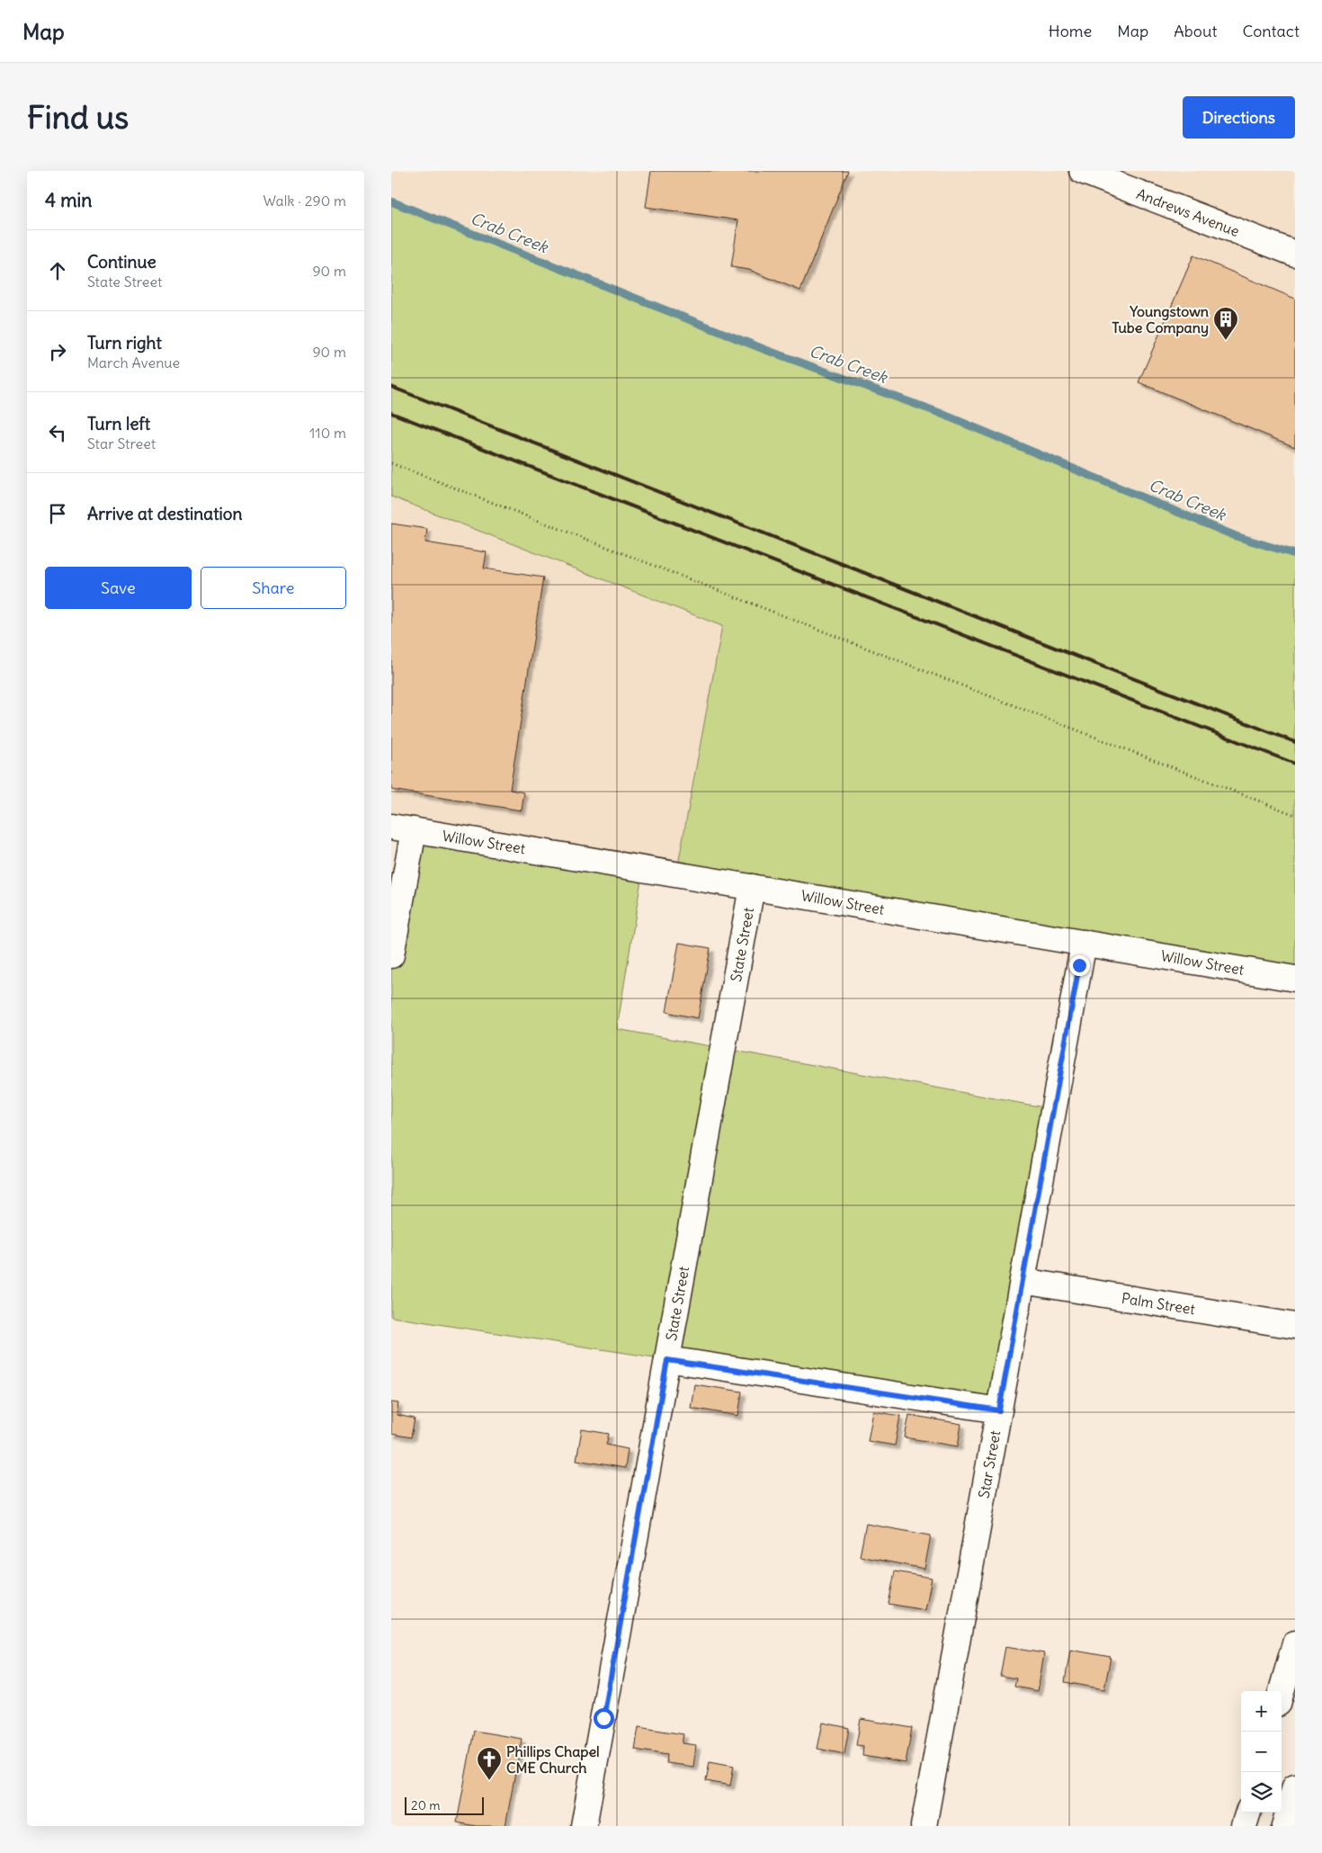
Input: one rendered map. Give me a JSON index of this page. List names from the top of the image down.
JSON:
{
  "streets": {
    "street": [
      "Andrews Avenue",
      "Willow Street",
      "State Street",
      "Palm Street",
      "Star Street"
    ]
  },
  "crossings": [
    ["Willow Street", "State Street"],
    ["Willow Street", "Star Street"],
    ["Palm Street", "Star Street"]
  ],
  "water": ["Crab Creek"],
  "places": {
    "building": ["Youngstown Tube Company"],
    "church": ["Phillips Chapel CME Church"]
  },
  "scale_bar": "20 m",
  "page": {
    "header": "Map",
    "nav": [
      "Home",
      "Map",
      "About",
      "Contact"
    ],
    "buttons": [
      "Directions",
      ["Save", "Share"]
    ],
    "title": "Find us",
    "heading": ["4 min", "Walk · 290 m"],
    "list": [
      ["Continue", "State Street", "90 m"],
      ["Turn right", "March Avenue", "90 m"],
      ["Turn left", "Star Street", "110 m"],
      "Arrive at destination"
    ],
    "map_buttons": ["+", "−"],
    "scale": "20 m"
  }
}
